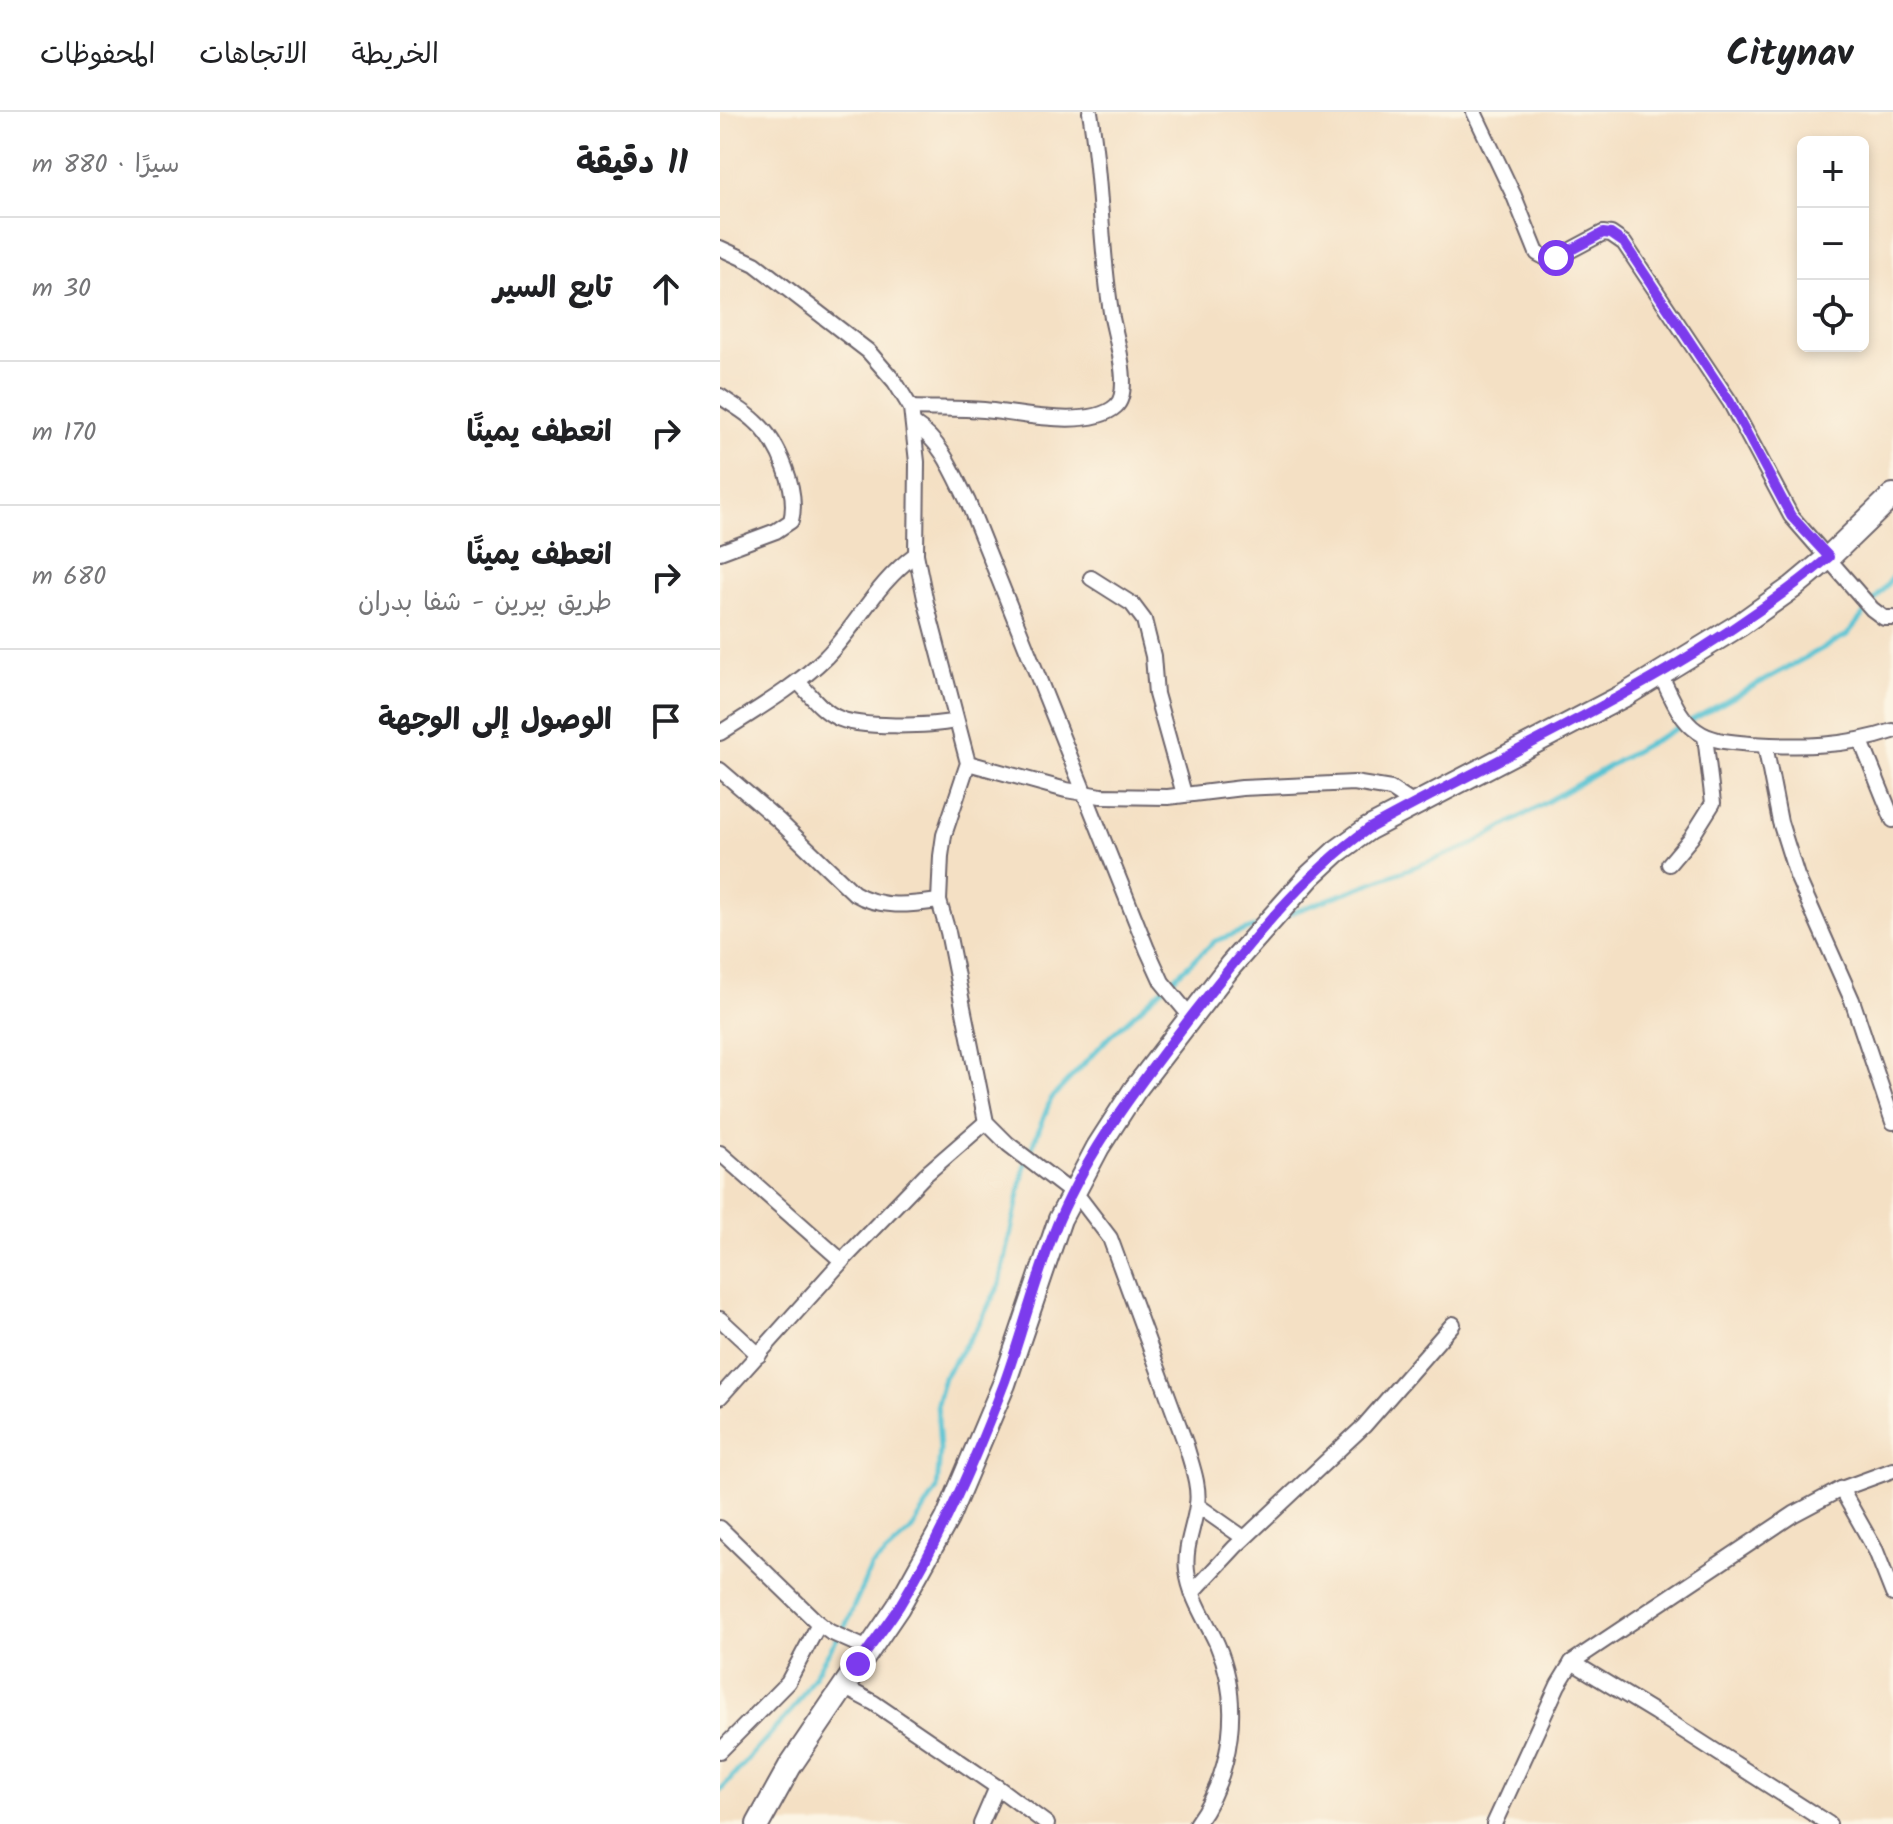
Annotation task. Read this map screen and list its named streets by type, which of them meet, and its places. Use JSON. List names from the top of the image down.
{
  "page": {
    "header": "Citynav",
    "nav": ["الخريطة", "الاتجاهات", "المحفوظات"],
    "heading": ["11 دقيقة", "سيرًا · 880 m"],
    "map_buttons": ["+", "−"],
    "list": [
      ["تابع السير", "30 m"],
      ["انعطف يمينًا", "170 m"],
      ["انعطف يمينًا", "طريق بيرين - شفا بدران", "680 m"],
      "الوصول إلى الوجهة"
    ]
  }
}
